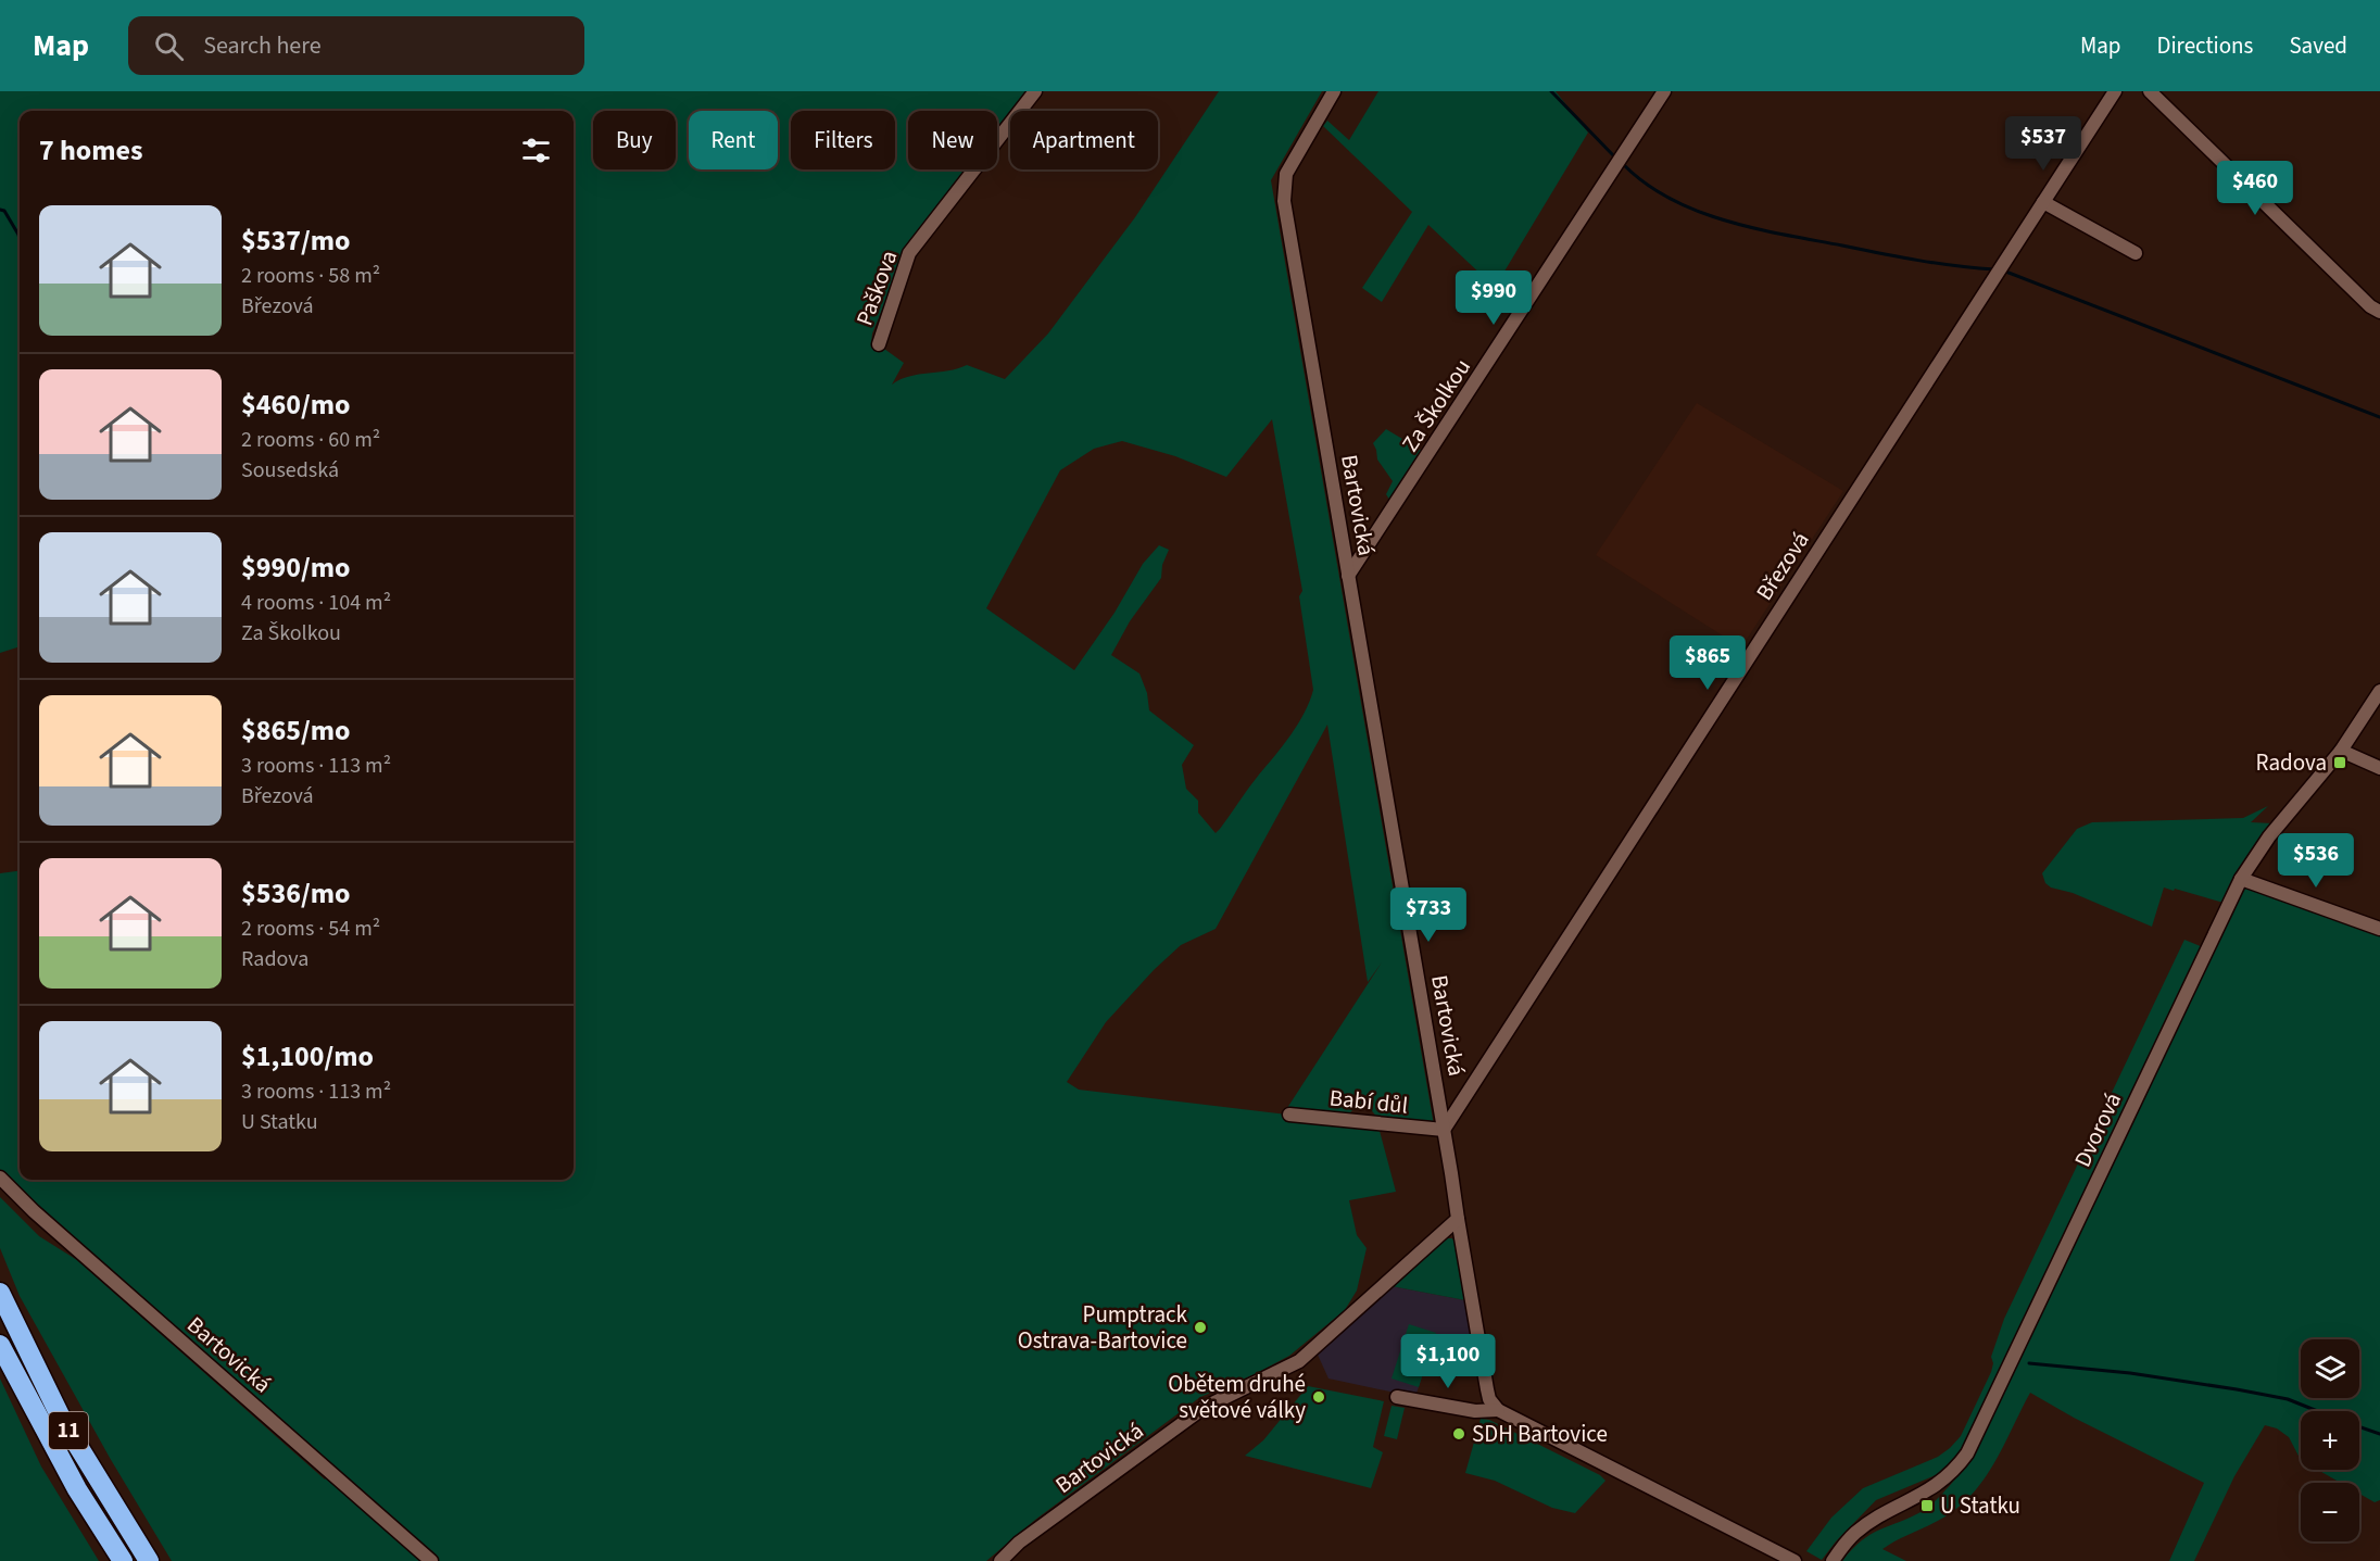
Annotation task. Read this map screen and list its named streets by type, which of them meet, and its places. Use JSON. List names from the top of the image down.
{
  "streets": {
    "highway": ["11"],
    "street": [
      "Paškova",
      "Za Školkou",
      "Bartovická",
      "Březová",
      "Babí důl",
      "Dvorová"
    ]
  },
  "crossings": [
    ["Za Školkou", "Bartovická"],
    ["Bartovická", "Březová"],
    ["Bartovická", "Babí důl"],
    ["Březová", "Babí důl"]
  ],
  "places": {
    "transit": ["Radova", "U Statku"],
    "other": ["Pumptrack Ostrava-Bartovice", "Obětem druhé světové války", "SDH Bartovice"]
  },
  "page": {
    "header": "Map",
    "search": "Search here",
    "nav": ["Map", "Directions", "Saved"],
    "chip": [
      "Buy",
      "Rent",
      "Filters",
      "New",
      "Apartment"
    ],
    "heading": "7 homes",
    "price": [
      "$537",
      "$460",
      "$990",
      "$865",
      "$536",
      "$733",
      "$1,100"
    ],
    "list": [
      {
        "name": "$537/mo",
        "note": "2 rooms · 58 m² · Březová"
      },
      {
        "name": "$460/mo",
        "note": "2 rooms · 60 m² · Sousedská"
      },
      {
        "name": "$990/mo",
        "note": "4 rooms · 104 m² · Za Školkou"
      },
      {
        "name": "$865/mo",
        "note": "3 rooms · 113 m² · Březová"
      },
      {
        "name": "$536/mo",
        "note": "2 rooms · 54 m² · Radova"
      },
      {
        "name": "$1,100/mo",
        "note": "3 rooms · 113 m² · U Statku"
      }
    ],
    "map_buttons": ["+", "−"]
  }
}
